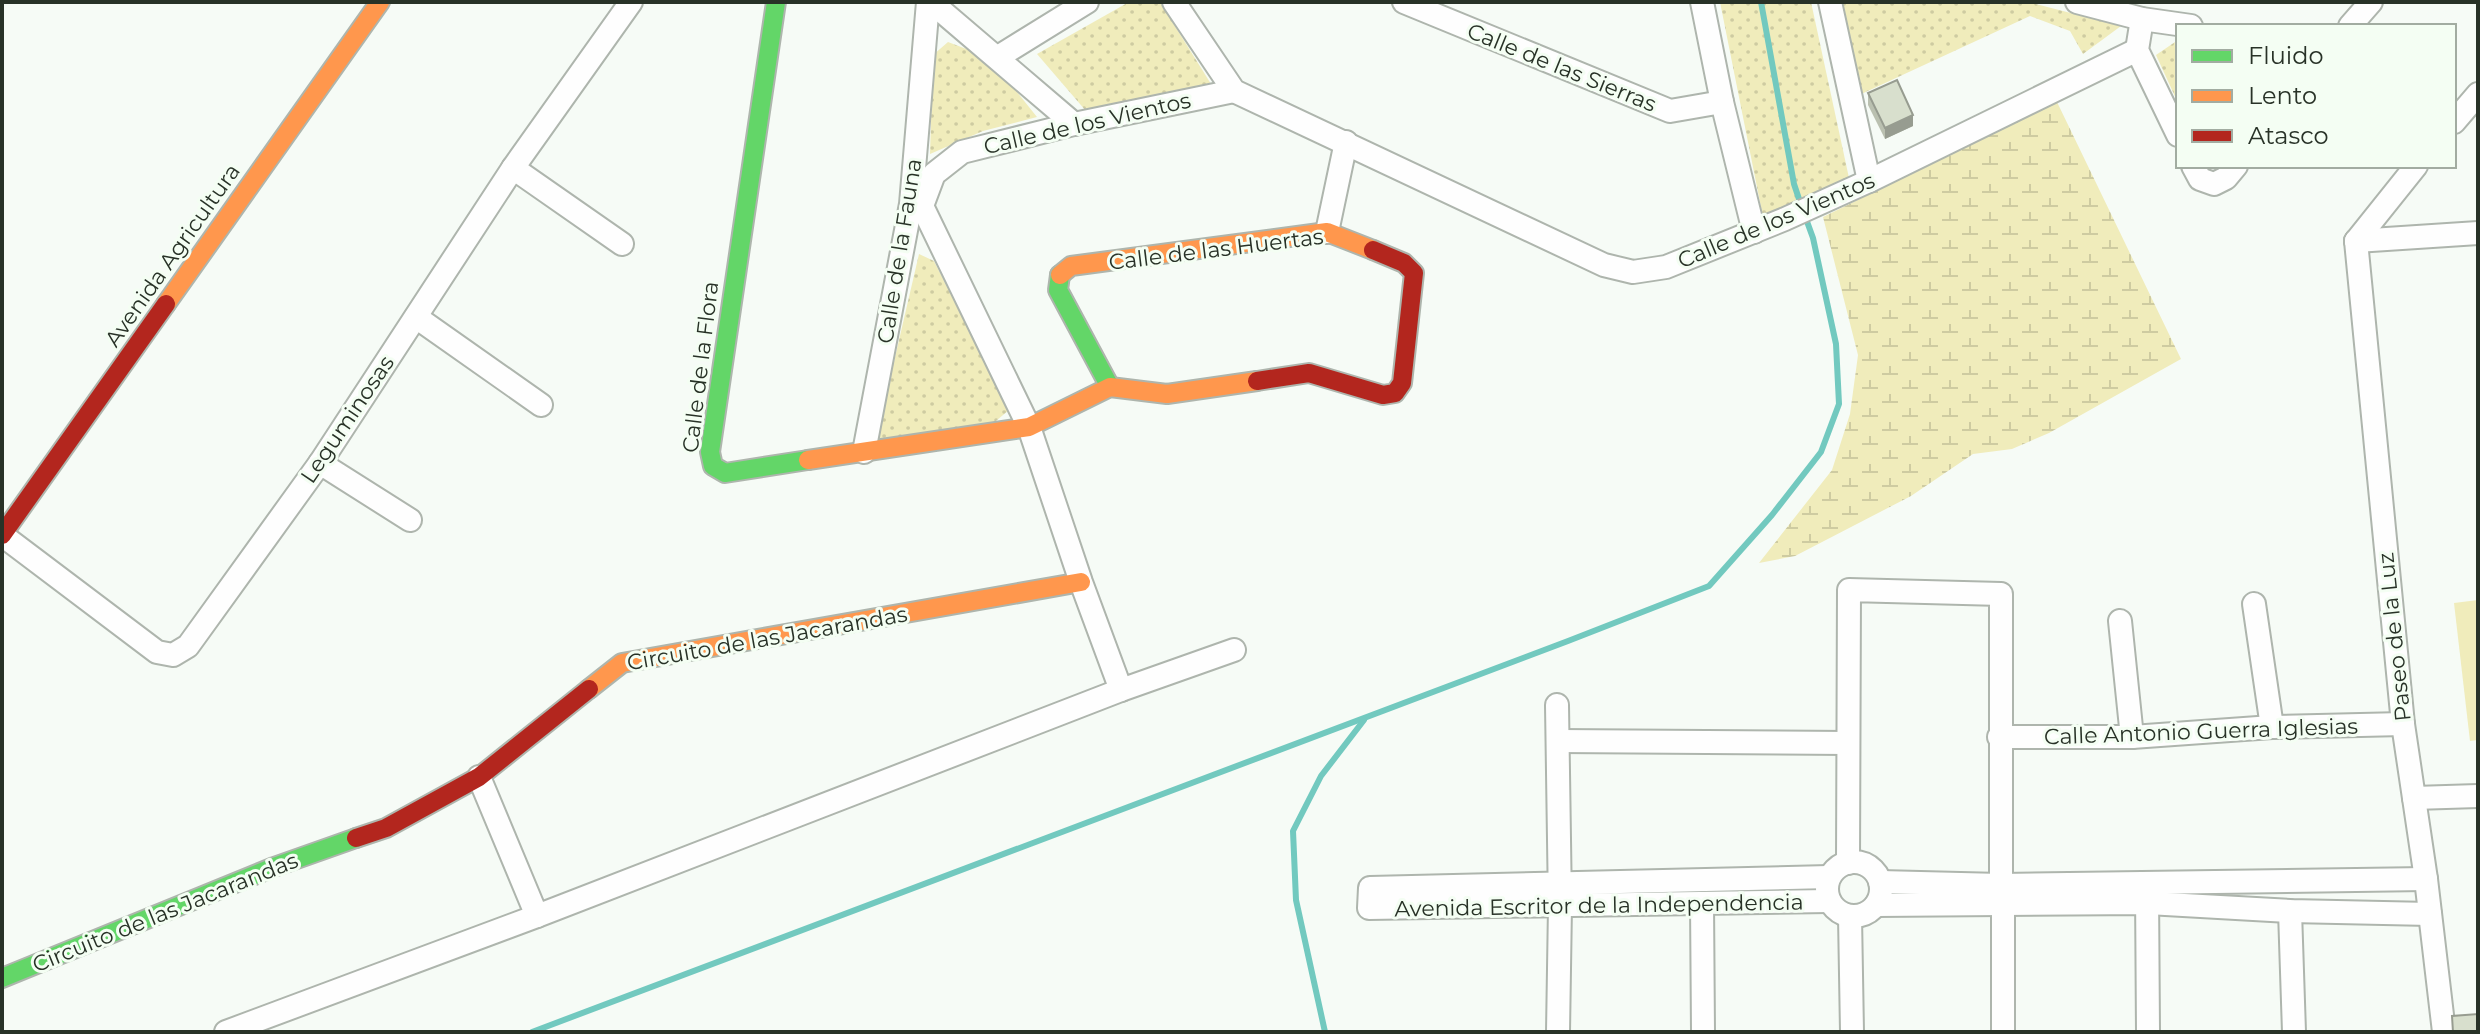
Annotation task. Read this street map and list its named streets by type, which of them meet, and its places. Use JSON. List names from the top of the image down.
{
  "streets": {
    "street": [
      "Calle de las Sierras",
      "Calle de los Vientos",
      "Calle de las Huertas",
      "Calle de la Fauna",
      "Avenida Agricultura",
      "Calle de la Flora",
      "Leguminosas",
      "Paseo de la Luz",
      "Circuito de las Jacarandas",
      "Calle Antonio Guerra Iglesias",
      "Avenida Escritor de la Independencia"
    ]
  },
  "crossings": [
    ["Calle de los Vientos", "Calle de la Fauna"],
    ["Calle de la Fauna", "Calle de la Flora"],
    ["Avenida Agricultura", "Leguminosas"],
    ["Paseo de la Luz", "Calle Antonio Guerra Iglesias"]
  ],
  "legend": ["Fluido", "Lento", "Atasco"]
}
